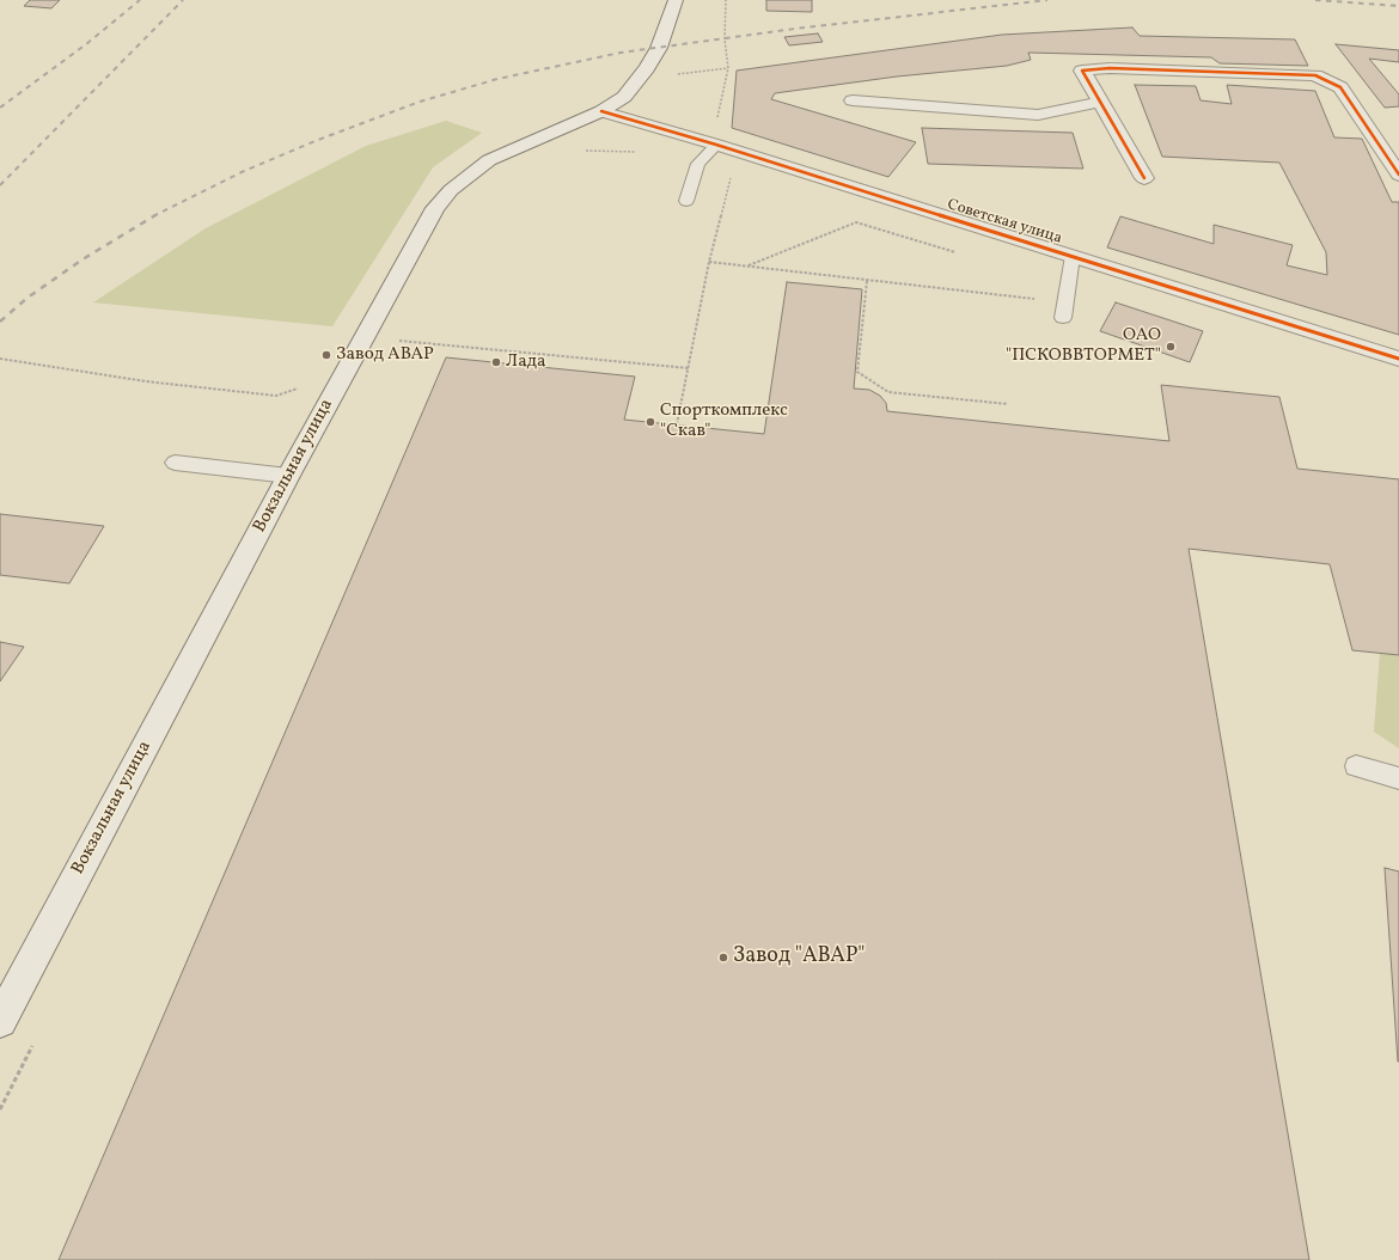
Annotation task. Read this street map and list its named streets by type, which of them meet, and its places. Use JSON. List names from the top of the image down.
{
  "streets": {
    "street": ["Советская улица", "Вокзальная улица"]
  },
  "crossings": [
    ["Советская улица", "Вокзальная улица"]
  ],
  "places": [
    "ОАО \"ПСКОВВТОРМЕТ\"",
    "Завод АВАР",
    "Лада",
    "Спорткомплекс \"Скав\"",
    "Завод \"АВАР\""
  ]
}
